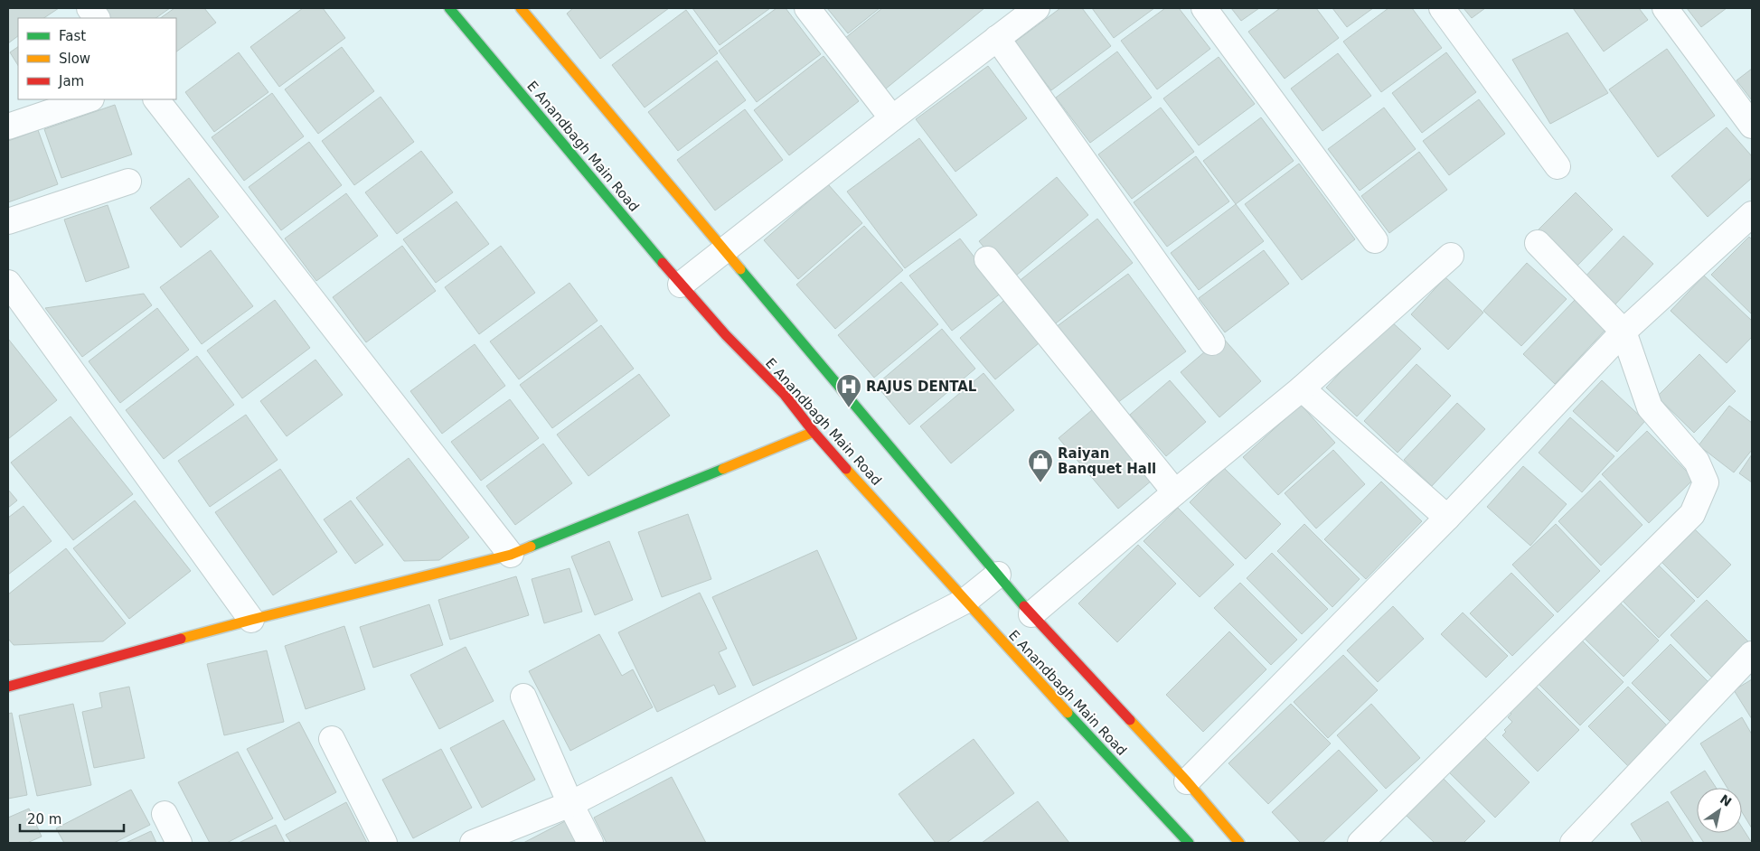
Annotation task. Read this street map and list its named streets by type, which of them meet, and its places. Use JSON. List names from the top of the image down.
{
  "streets": {
    "street": ["E Anandbagh Main Road"]
  },
  "places": {
    "hospital": ["RAJUS DENTAL"],
    "shop": ["Raiyan Banquet Hall"]
  },
  "legend": ["Fast", "Slow", "Jam"],
  "scale_bar": "20 m",
  "north": "top right"
}
